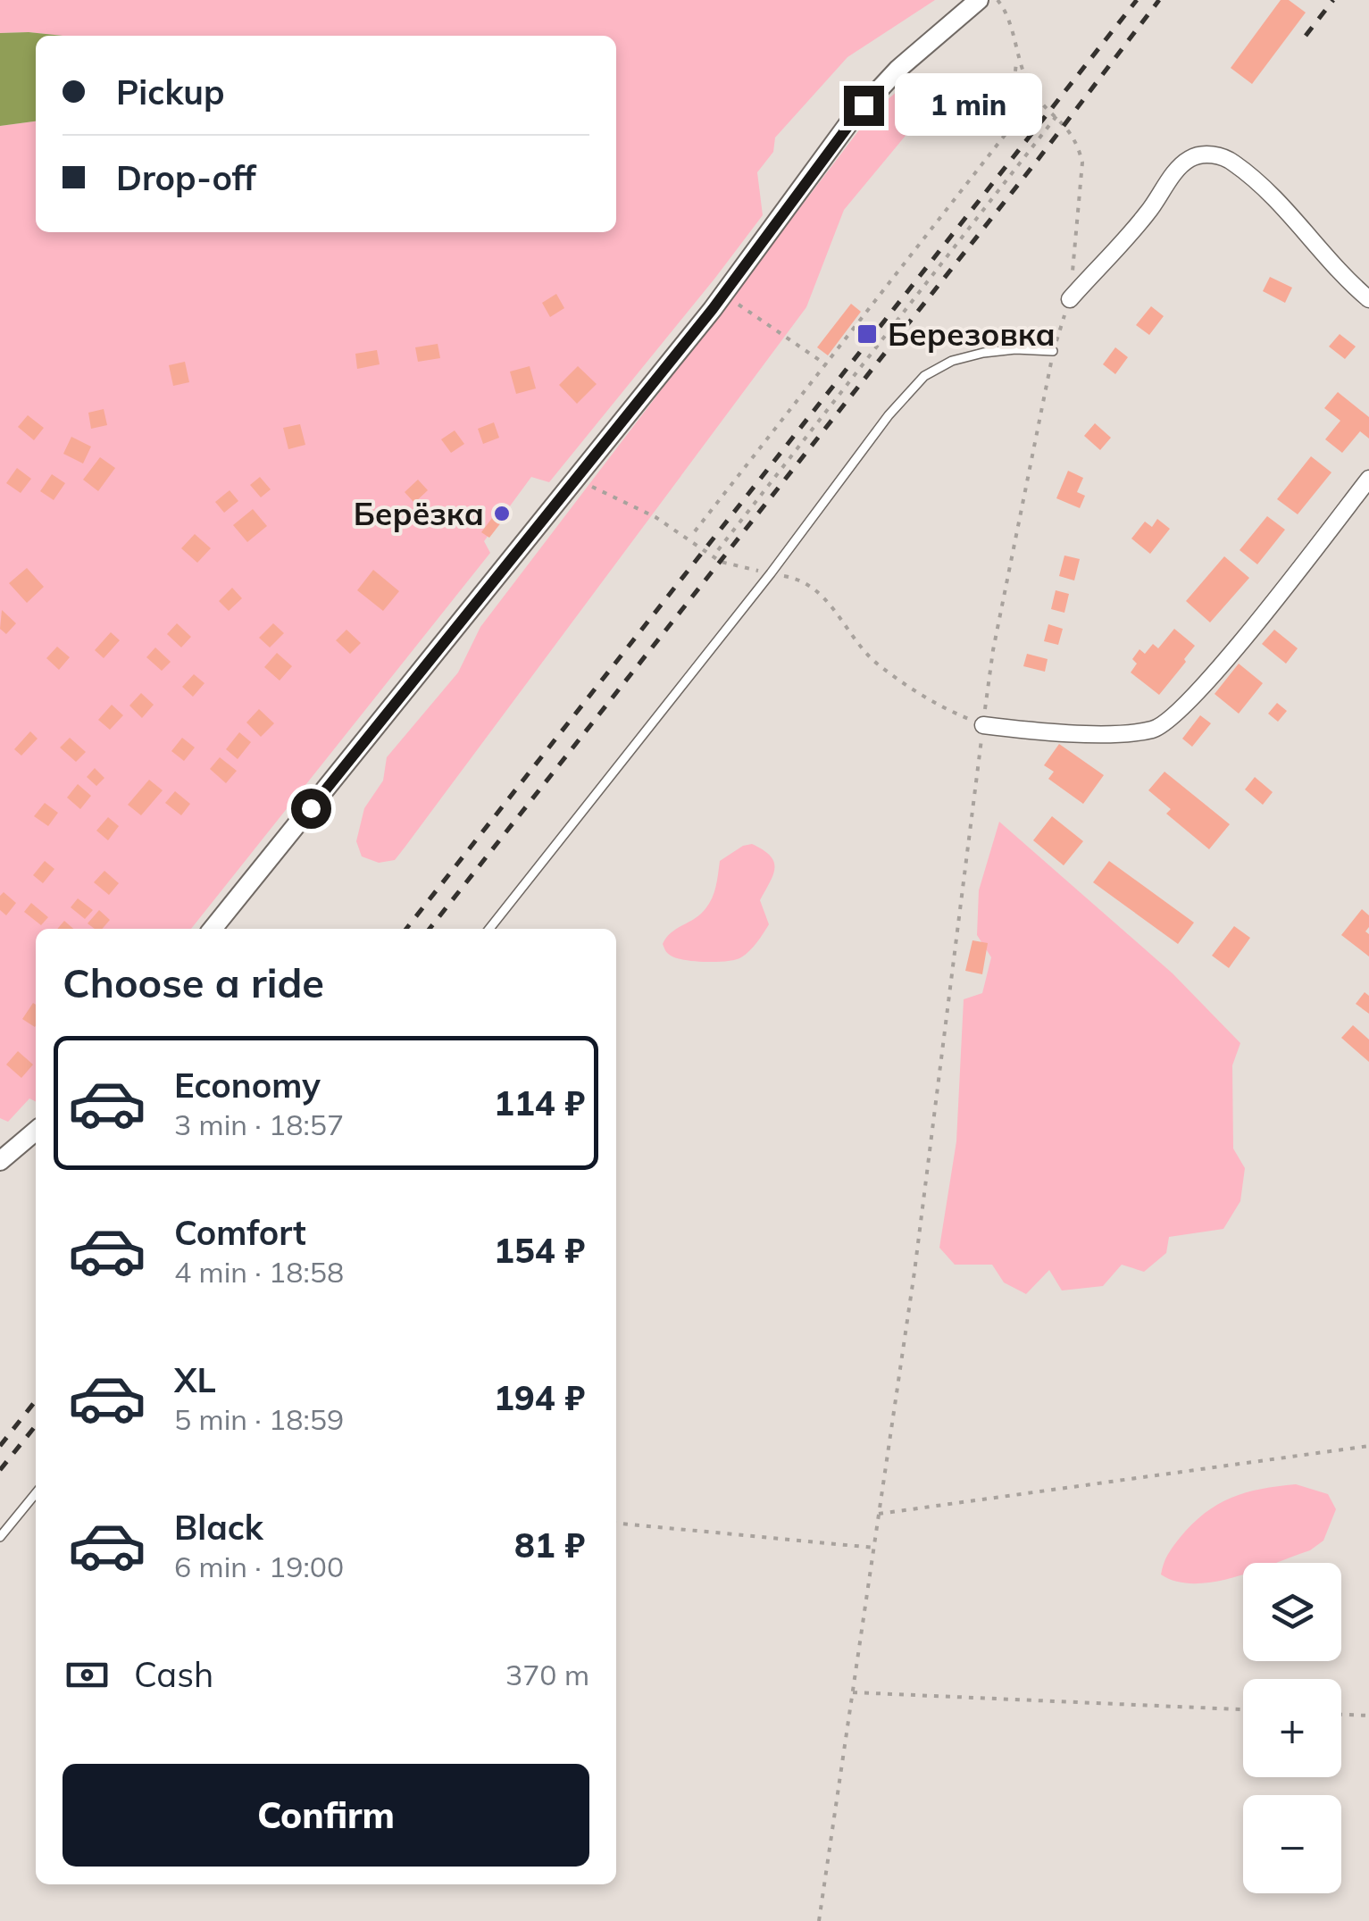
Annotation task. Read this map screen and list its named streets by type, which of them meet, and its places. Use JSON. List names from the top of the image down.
{
  "places": {
    "transit": ["Березовка"],
    "other": ["Берёзка"]
  },
  "page": {
    "banner": ["Pickup", "Drop-off"],
    "bubble": "1 min",
    "heading": "Choose a ride",
    "list": [
      {
        "name": "Economy",
        "note": "3 min · 18:57",
        "value": "114 ₽"
      },
      {
        "name": "Comfort",
        "note": "4 min · 18:58",
        "value": "154 ₽"
      },
      {
        "name": "XL",
        "note": "5 min · 18:59",
        "value": "194 ₽"
      },
      {
        "name": "Black",
        "note": "6 min · 19:00",
        "value": "81 ₽"
      }
    ],
    "map_buttons": ["+", "−"],
    "pay": ["Cash", "370 m"],
    "buttons": "Confirm"
  }
}
